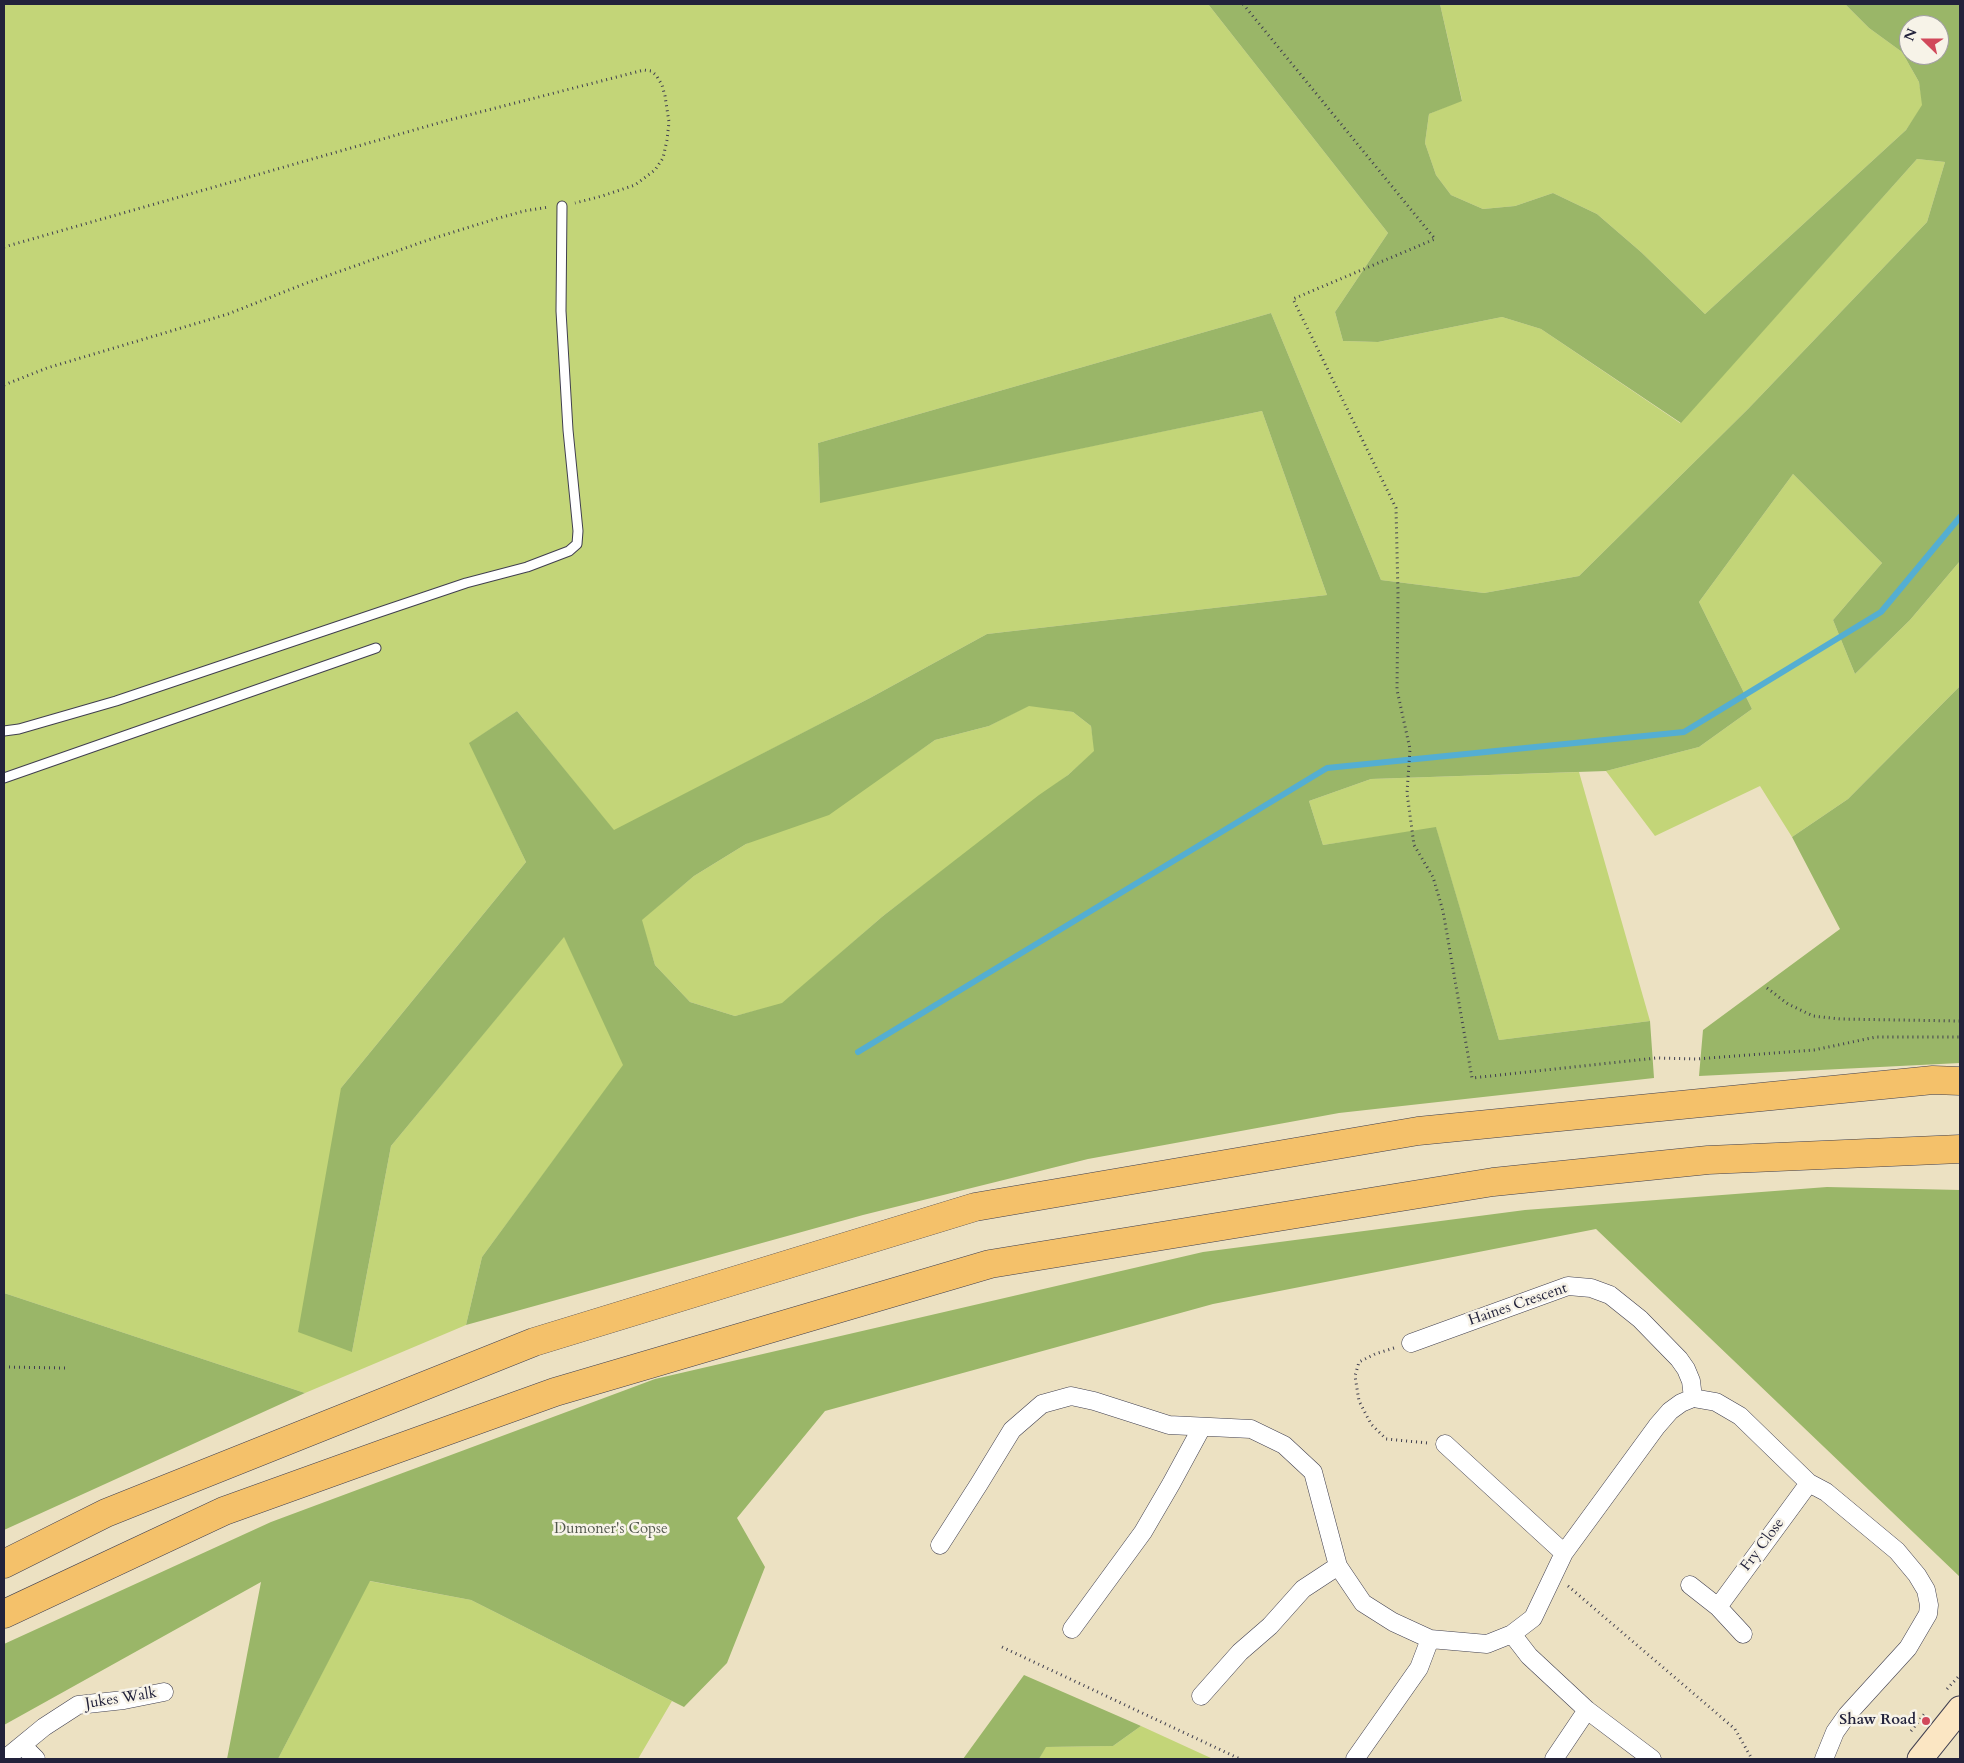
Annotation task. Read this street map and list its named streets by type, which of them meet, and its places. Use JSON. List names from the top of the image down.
{
  "streets": {
    "street": ["Haines Crescent", "Fry Close", "Jukes Walk"]
  },
  "parks": ["Dumoner's Copse"],
  "places": ["Shaw Road"],
  "north": "left"
}
